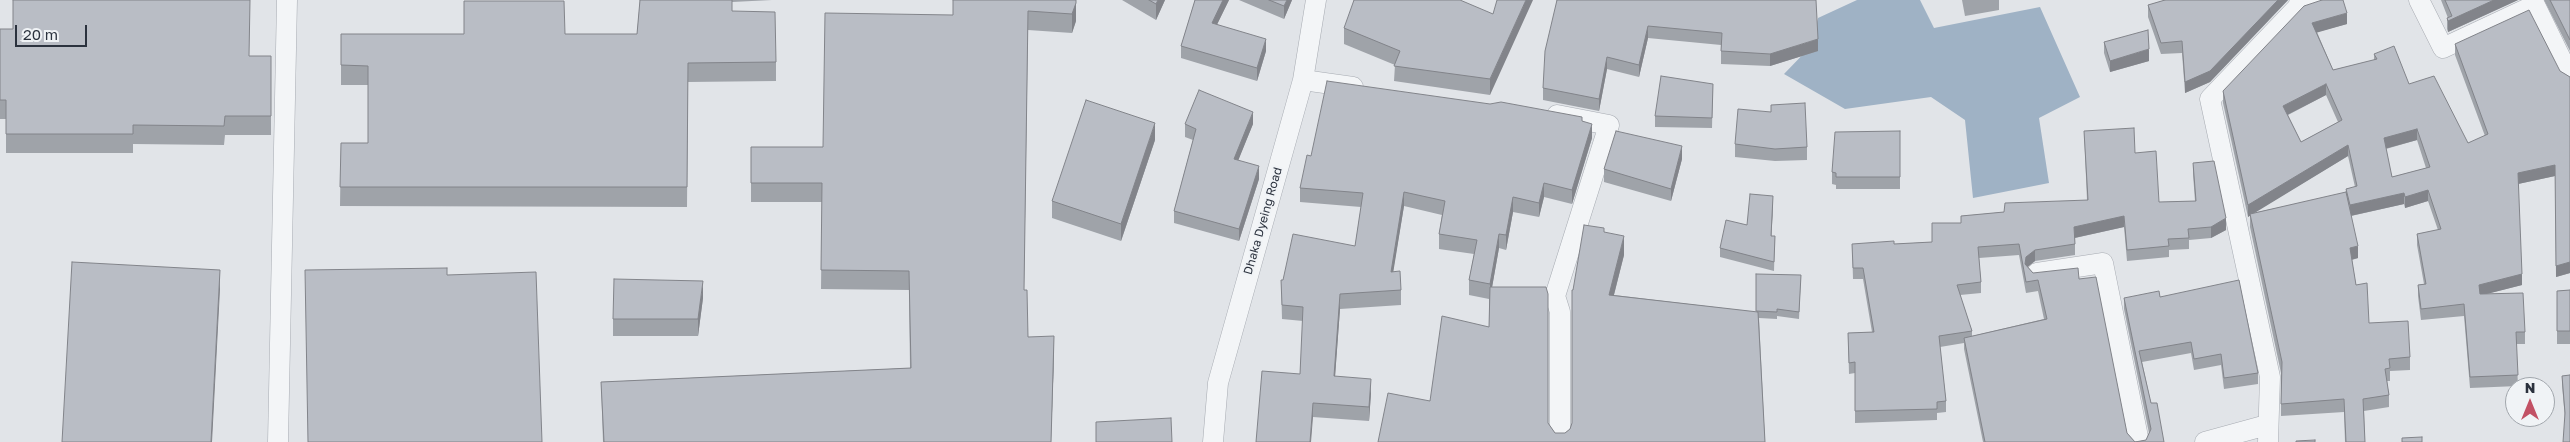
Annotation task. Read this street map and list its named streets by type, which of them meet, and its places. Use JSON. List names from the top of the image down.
{
  "streets": {
    "street": ["Dhaka Dyeing Road"]
  },
  "scale_bar": "20 m",
  "north": "top"
}
